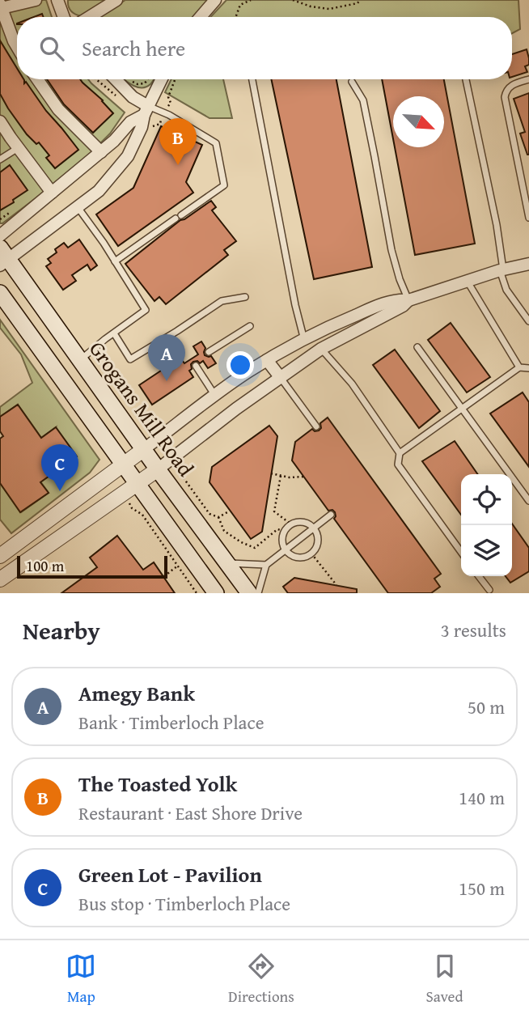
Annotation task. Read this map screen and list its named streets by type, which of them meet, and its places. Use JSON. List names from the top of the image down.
{
  "streets": {
    "main road": ["Grogans Mill Road"]
  },
  "scale_bar": "100 m",
  "north": "bottom right",
  "page": {
    "search": "Search here",
    "pins": ["B", "A", "C"],
    "scale": "100 m",
    "heading": ["Nearby", "3 results"],
    "list": [
      {
        "mark": "A",
        "name": "Amegy Bank",
        "note": "Bank · Timberloch Place",
        "value": "50 m"
      },
      {
        "mark": "B",
        "name": "The Toasted Yolk",
        "note": "Restaurant · East Shore Drive",
        "value": "140 m"
      },
      {
        "mark": "C",
        "name": "Green Lot - Pavilion",
        "note": "Bus stop · Timberloch Place",
        "value": "150 m"
      }
    ],
    "nav": ["Map", "Directions", "Saved"]
  }
}
